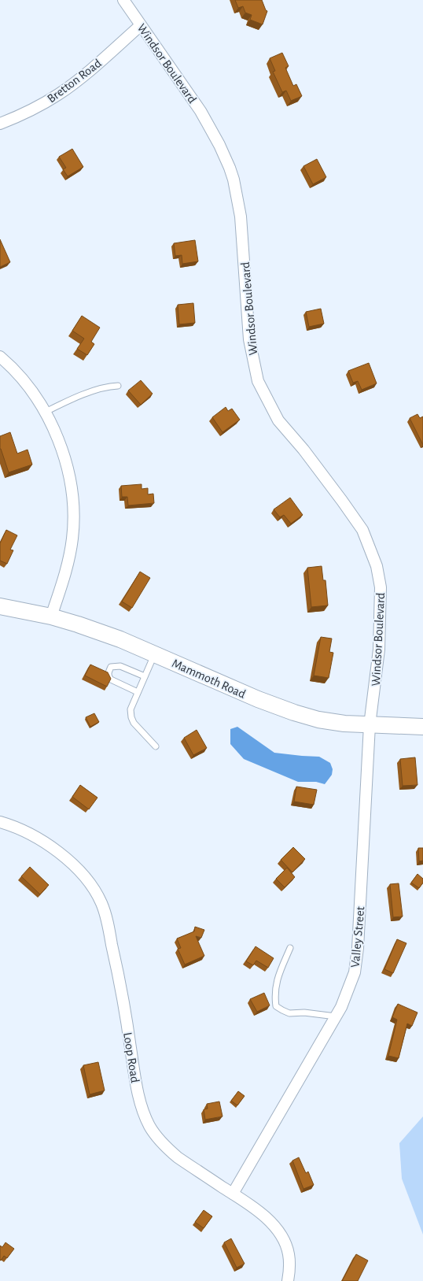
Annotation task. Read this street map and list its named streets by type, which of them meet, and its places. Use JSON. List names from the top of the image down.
{
  "streets": {
    "main road": ["Mammoth Road"],
    "street": [
      "Windsor Boulevard",
      "Bretton Road",
      "Valley Street",
      "Loop Road"
    ]
  },
  "crossings": [
    ["Windsor Boulevard", "Bretton Road"],
    ["Windsor Boulevard", "Mammoth Road"],
    ["Windsor Boulevard", "Valley Street"],
    ["Mammoth Road", "Valley Street"],
    ["Valley Street", "Loop Road"]
  ]
}
